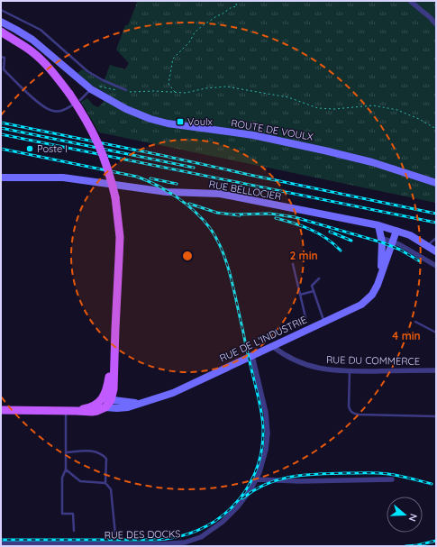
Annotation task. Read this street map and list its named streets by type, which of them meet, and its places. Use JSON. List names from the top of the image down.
{
  "streets": {
    "main road": ["ROUTE DE VOULX", "RUE BELLOCIER", "RUE DE L'INDUSTRIE"],
    "street": ["RUE DU COMMERCE", "RUE DES DOCKS"]
  },
  "crossings": [
    ["RUE BELLOCIER", "RUE DE L'INDUSTRIE"],
    ["RUE DE L'INDUSTRIE", "RUE DU COMMERCE"],
    ["RUE DE L'INDUSTRIE", "RUE DES DOCKS"]
  ],
  "places": {
    "transit": ["Voulx"],
    "other": ["Poste I"]
  },
  "north": "right",
  "rings": ["2 min", "4 min"]
}
